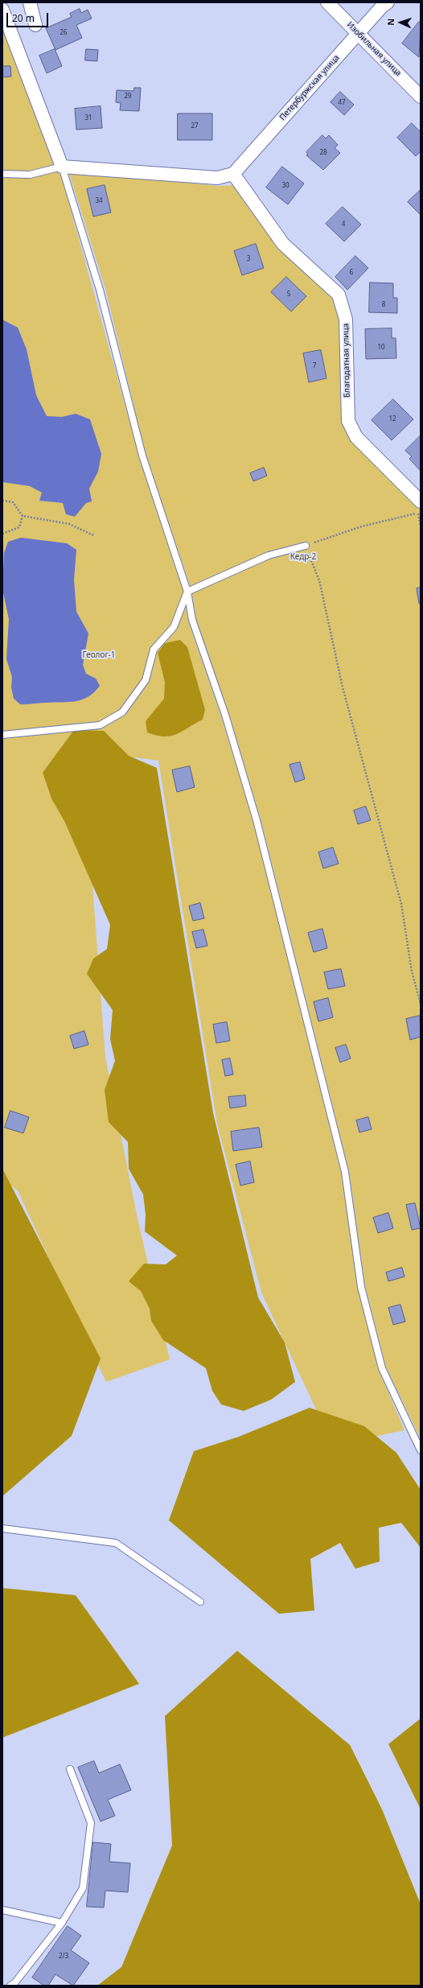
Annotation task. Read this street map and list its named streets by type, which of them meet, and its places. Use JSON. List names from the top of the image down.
{
  "streets": {
    "street": ["Изобильная улица", "Петербуржская улица", "Благодатная улица"]
  },
  "crossings": [
    ["Изобильная улица", "Петербуржская улица"],
    ["Петербуржская улица", "Благодатная улица"]
  ],
  "parks": ["Кедр-2", "Геолог-1"],
  "house_numbers": [
    "26",
    "29",
    "47",
    "31",
    "27",
    "28",
    "30",
    "34",
    "4",
    "3",
    "6",
    "5",
    "8",
    "10",
    "7",
    "12",
    "2/3"
  ],
  "scale_bar": "20 m",
  "north": "left"
}
